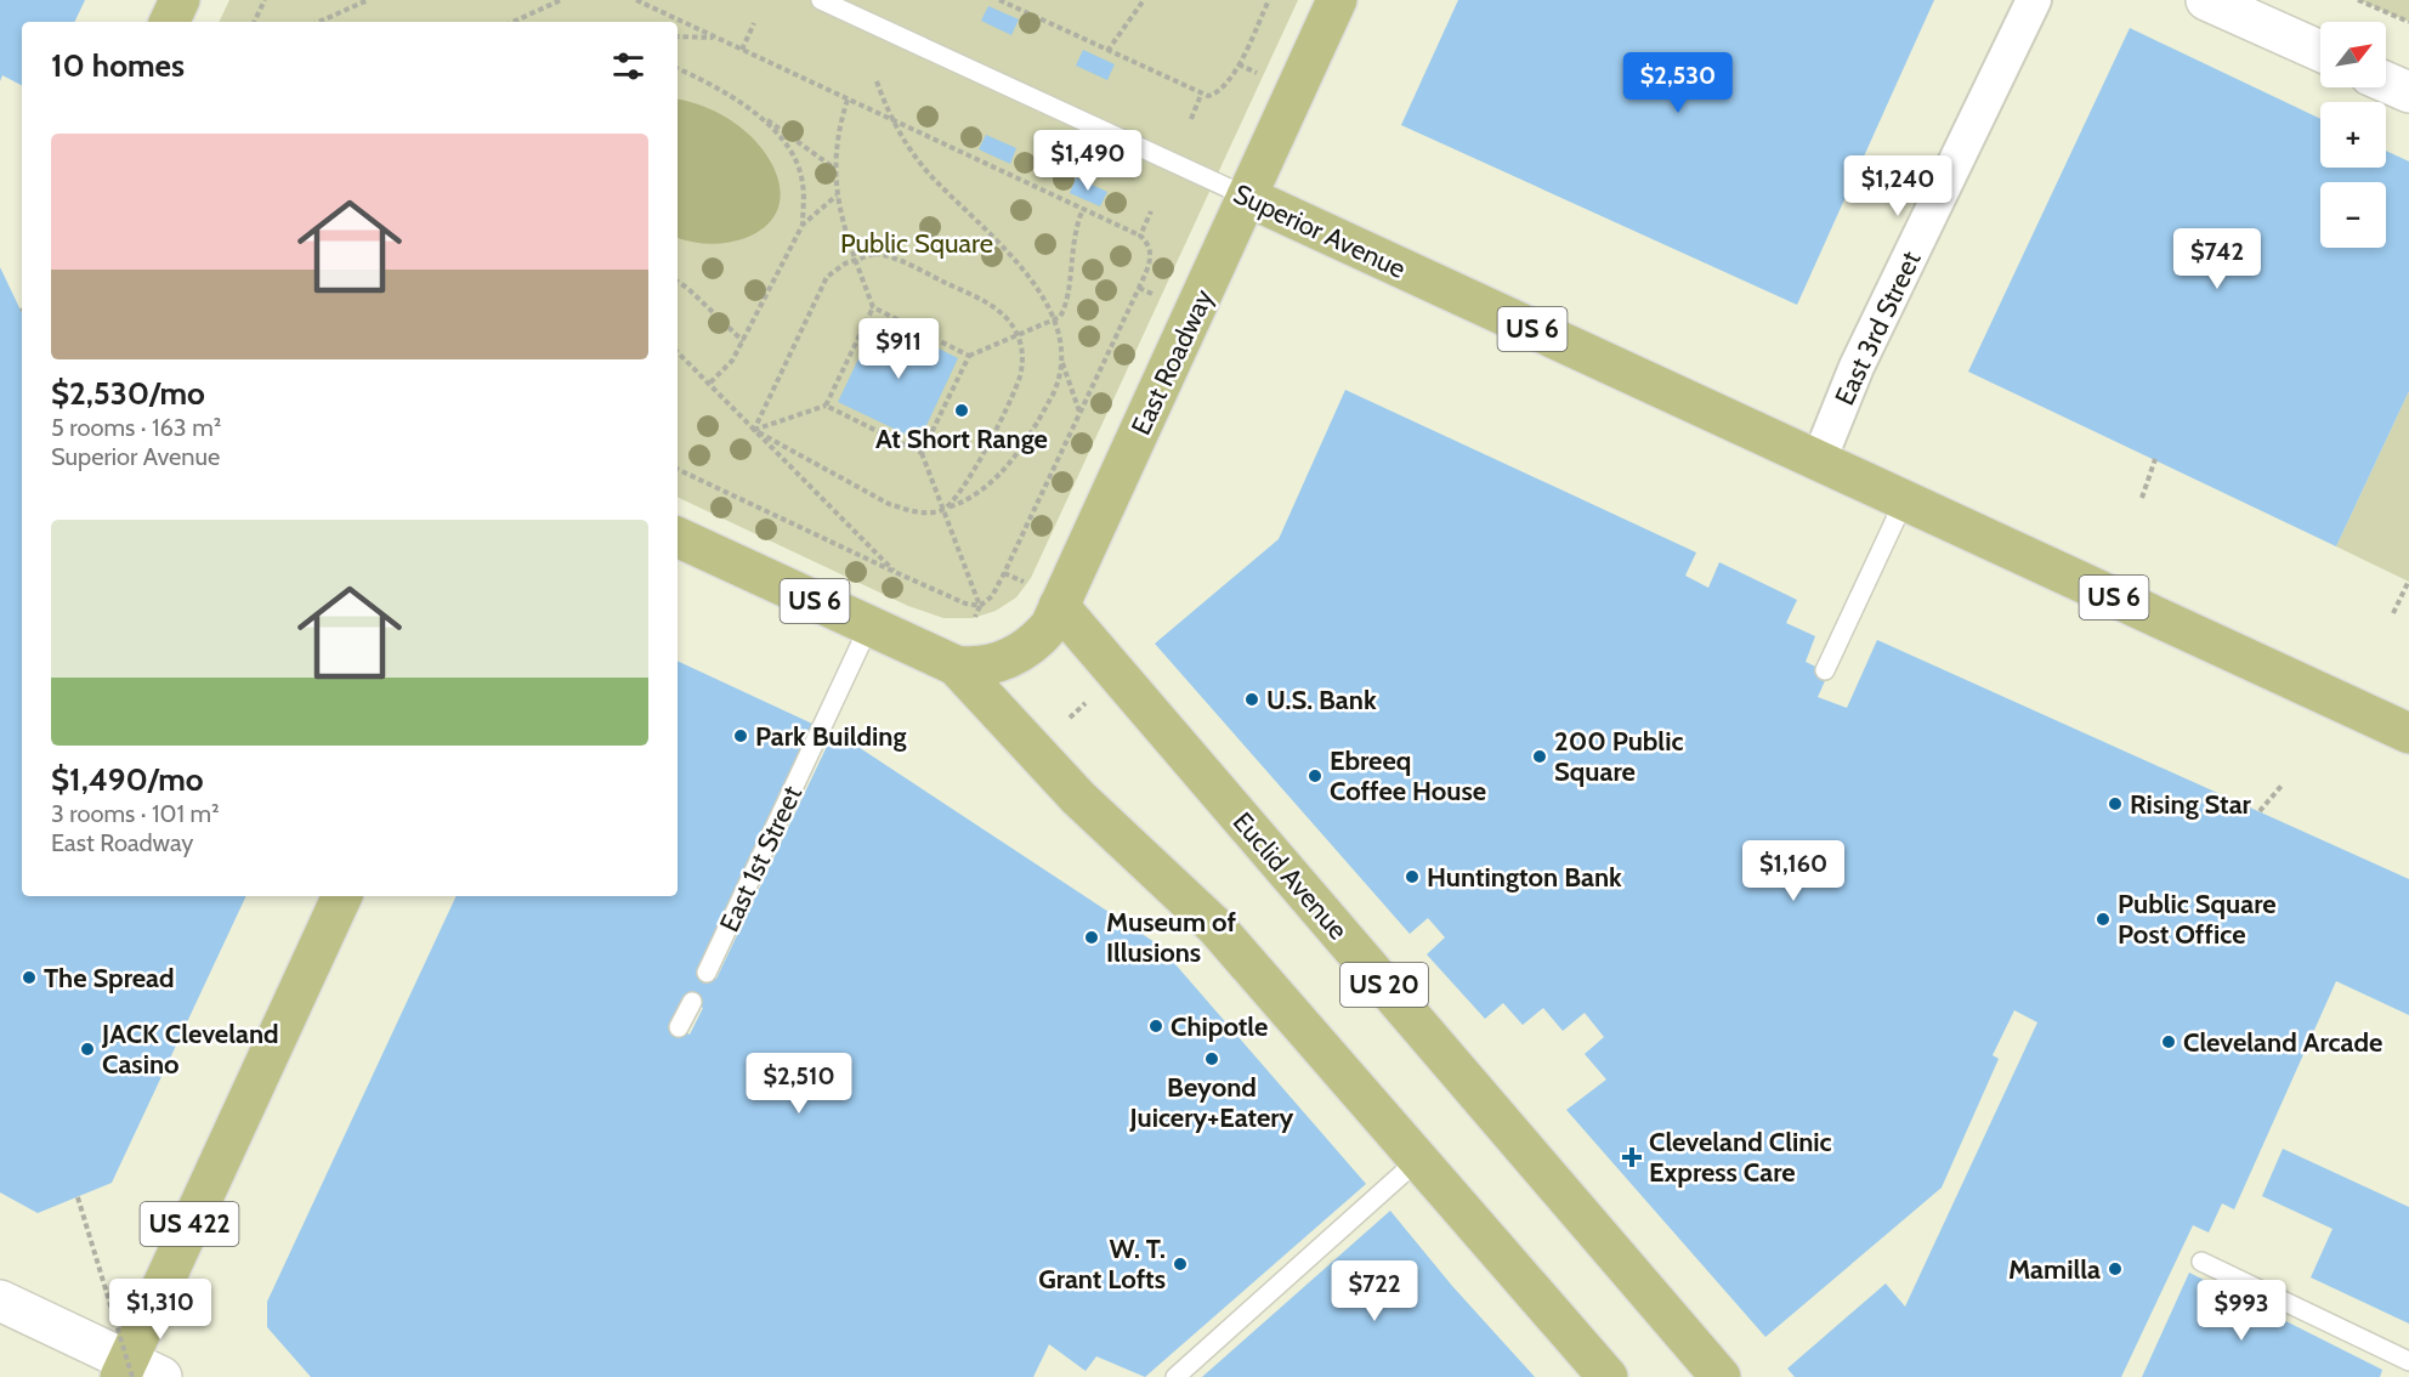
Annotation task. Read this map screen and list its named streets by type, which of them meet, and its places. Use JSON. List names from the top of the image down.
{
  "streets": {
    "main road": [
      "Superior Avenue",
      "US 6",
      "East Roadway",
      "Euclid Avenue",
      "US 20",
      "US 422"
    ],
    "street": ["East 3rd Street"],
    "lane": ["East 1st Street"]
  },
  "crossings": [
    ["Superior Avenue", "East 3rd Street"],
    ["Superior Avenue", "US 6"],
    ["Superior Avenue", "East Roadway"],
    ["East 3rd Street", "US 6"],
    ["US 6", "East Roadway"],
    ["US 6", "East 1st Street"],
    ["East Roadway", "Euclid Avenue"]
  ],
  "parks": ["Public Square"],
  "places": {
    "other": [
      "At Short Range",
      "U.S. Bank",
      "Park Building",
      "200 Public Square",
      "Ebreeq Coffee House",
      "Rising Star",
      "Huntington Bank",
      "Public Square Post Office",
      "Museum of Illusions",
      "The Spread",
      "Chipotle",
      "Cleveland Arcade",
      "JACK Cleveland Casino",
      "Beyond Juicery+Eatery",
      "W. T. Grant Lofts",
      "Mamilla"
    ],
    "health": ["Cleveland Clinic Express Care"]
  },
  "north": "top right",
  "page": {
    "map_buttons": ["+", "−"],
    "heading": "10 homes",
    "price": [
      "$2,530",
      "$1,490",
      "$1,240",
      "$742",
      "$911",
      "$1,160",
      "$2,510",
      "$722",
      "$1,310",
      "$993"
    ],
    "list": [
      {
        "name": "$2,530/mo",
        "note": "5 rooms · 163 m² · Superior Avenue"
      },
      {
        "name": "$1,490/mo",
        "note": "3 rooms · 101 m² · East Roadway"
      }
    ]
  }
}
